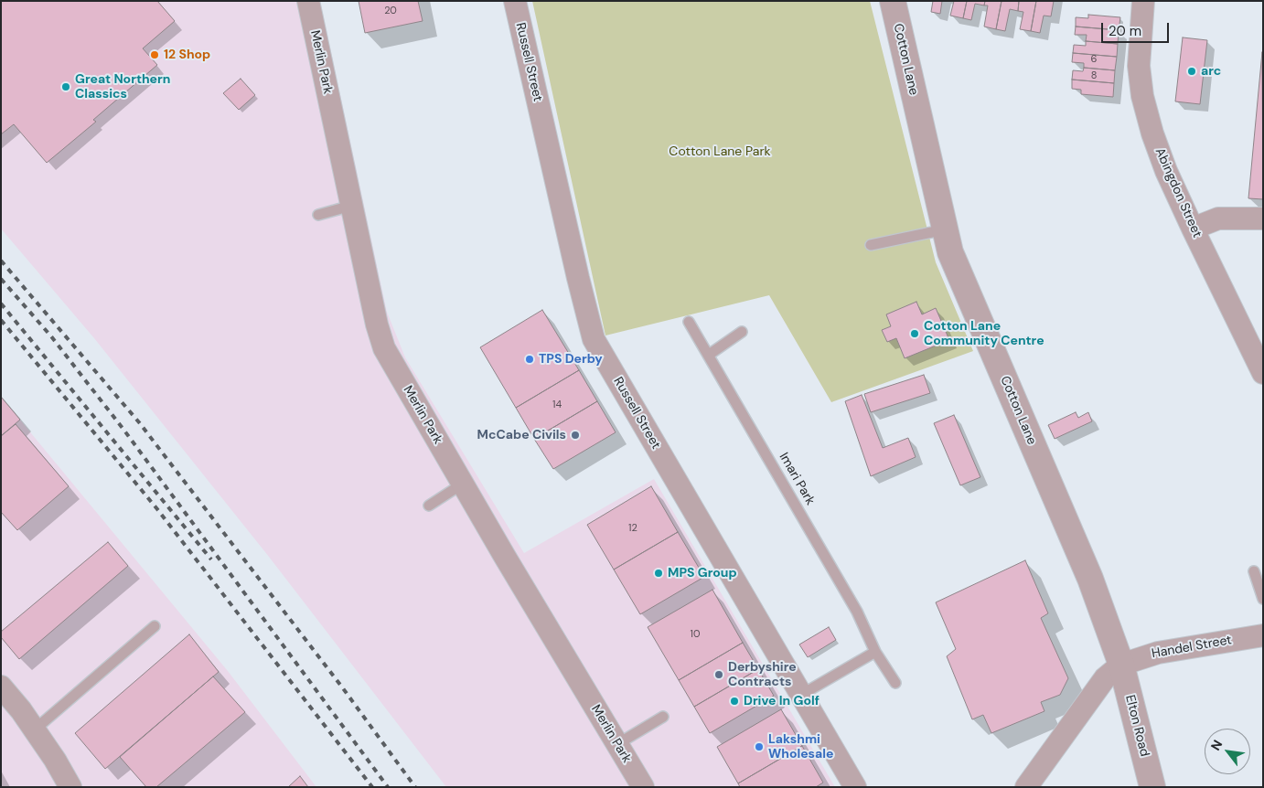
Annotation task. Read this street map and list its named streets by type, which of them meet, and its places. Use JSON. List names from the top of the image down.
{
  "streets": {
    "street": [
      "Cotton Lane",
      "Merlin Park",
      "Russell Street",
      "Abingdon Street",
      "Handel Street",
      "Elton Road"
    ],
    "lane": ["Imari Park"]
  },
  "crossings": [
    ["Cotton Lane", "Handel Street"],
    ["Cotton Lane", "Elton Road"],
    ["Handel Street", "Elton Road"]
  ],
  "parks": ["Cotton Lane Park"],
  "places": [
    "12 Shop",
    "arc",
    "Great Northern Classics",
    "Cotton Lane Community Centre",
    "TPS Derby",
    "McCabe Civils",
    "MPS Group",
    "Derbyshire Contracts",
    "Drive In Golf",
    "Lakshmi Wholesale"
  ],
  "house_numbers": [
    "20",
    "6",
    "8",
    "14",
    "12",
    "10"
  ],
  "scale_bar": "20 m",
  "north": "top left"
}
